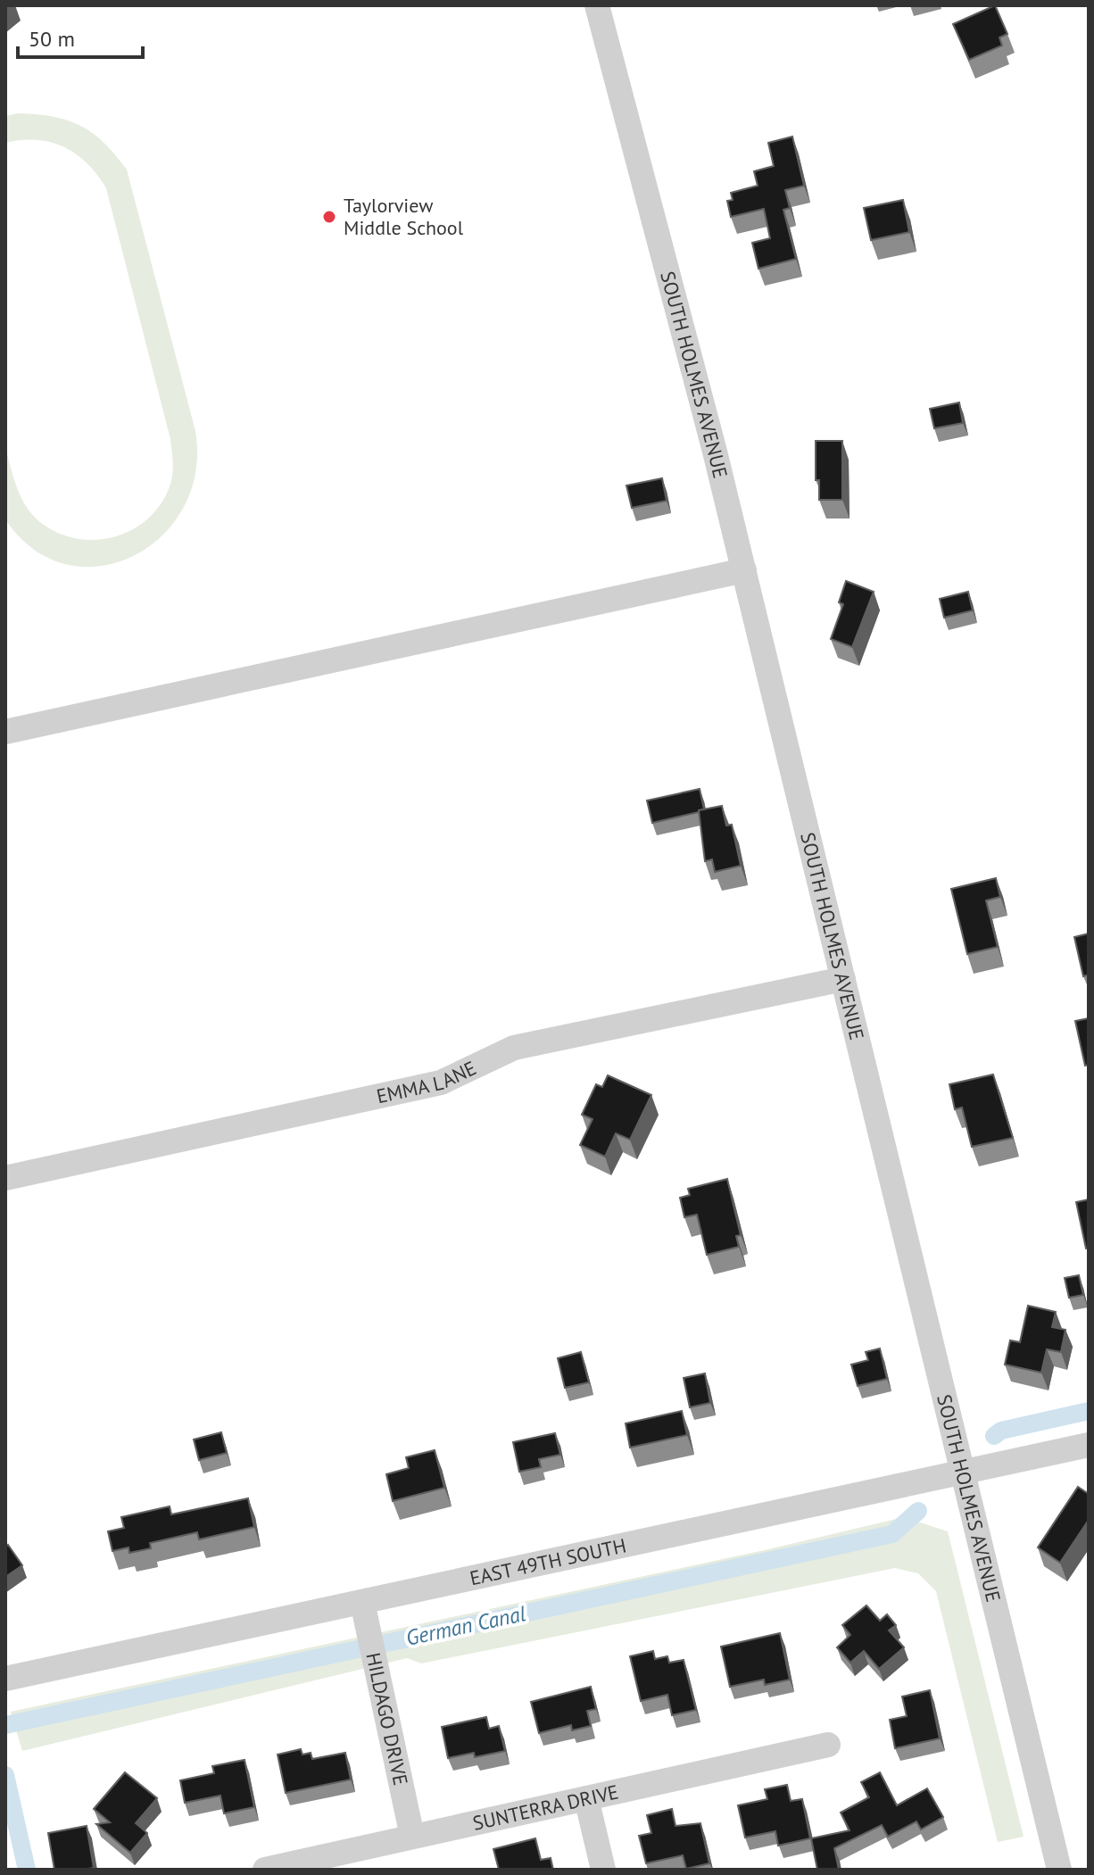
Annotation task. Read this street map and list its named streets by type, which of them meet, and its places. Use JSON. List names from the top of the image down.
{
  "streets": {
    "street": [
      "SOUTH HOLMES AVENUE",
      "EMMA LANE",
      "EAST 49TH SOUTH",
      "HILDAGO DRIVE",
      "SUNTERRA DRIVE"
    ]
  },
  "crossings": [
    ["SOUTH HOLMES AVENUE", "EMMA LANE"],
    ["SOUTH HOLMES AVENUE", "EAST 49TH SOUTH"],
    ["EAST 49TH SOUTH", "HILDAGO DRIVE"],
    ["HILDAGO DRIVE", "SUNTERRA DRIVE"]
  ],
  "water": ["German Canal"],
  "places": ["Taylorview Middle School"],
  "scale_bar": "50 m"
}
